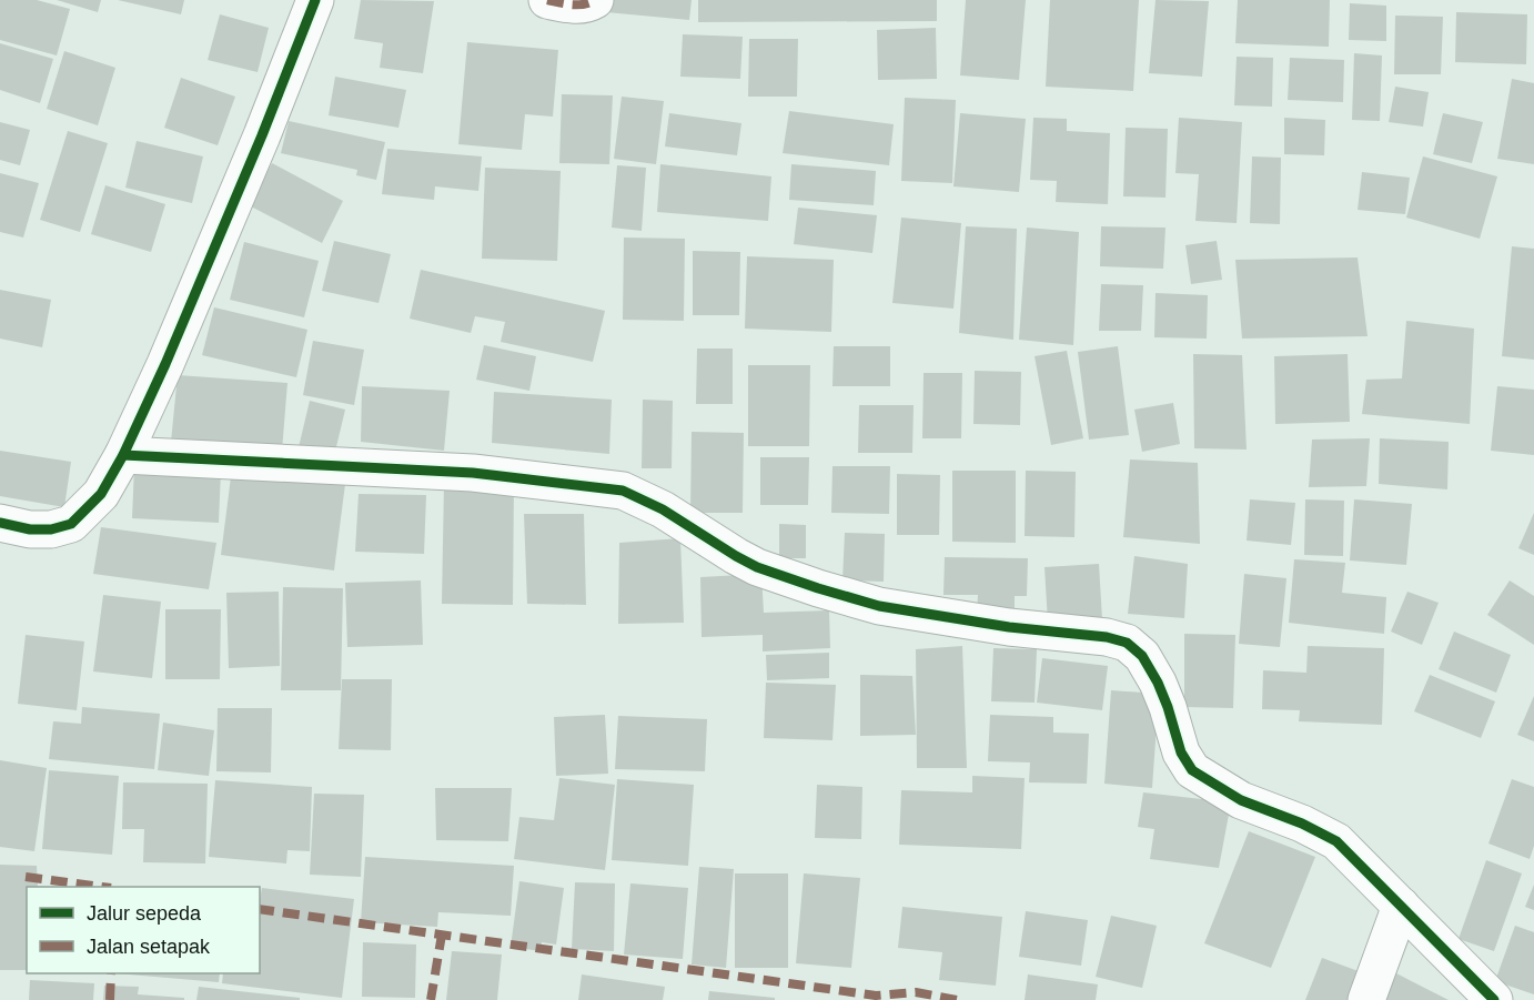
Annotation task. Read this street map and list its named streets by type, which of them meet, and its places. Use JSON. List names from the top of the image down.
{
  "legend": ["Jalur sepeda", "Jalan setapak"]
}
